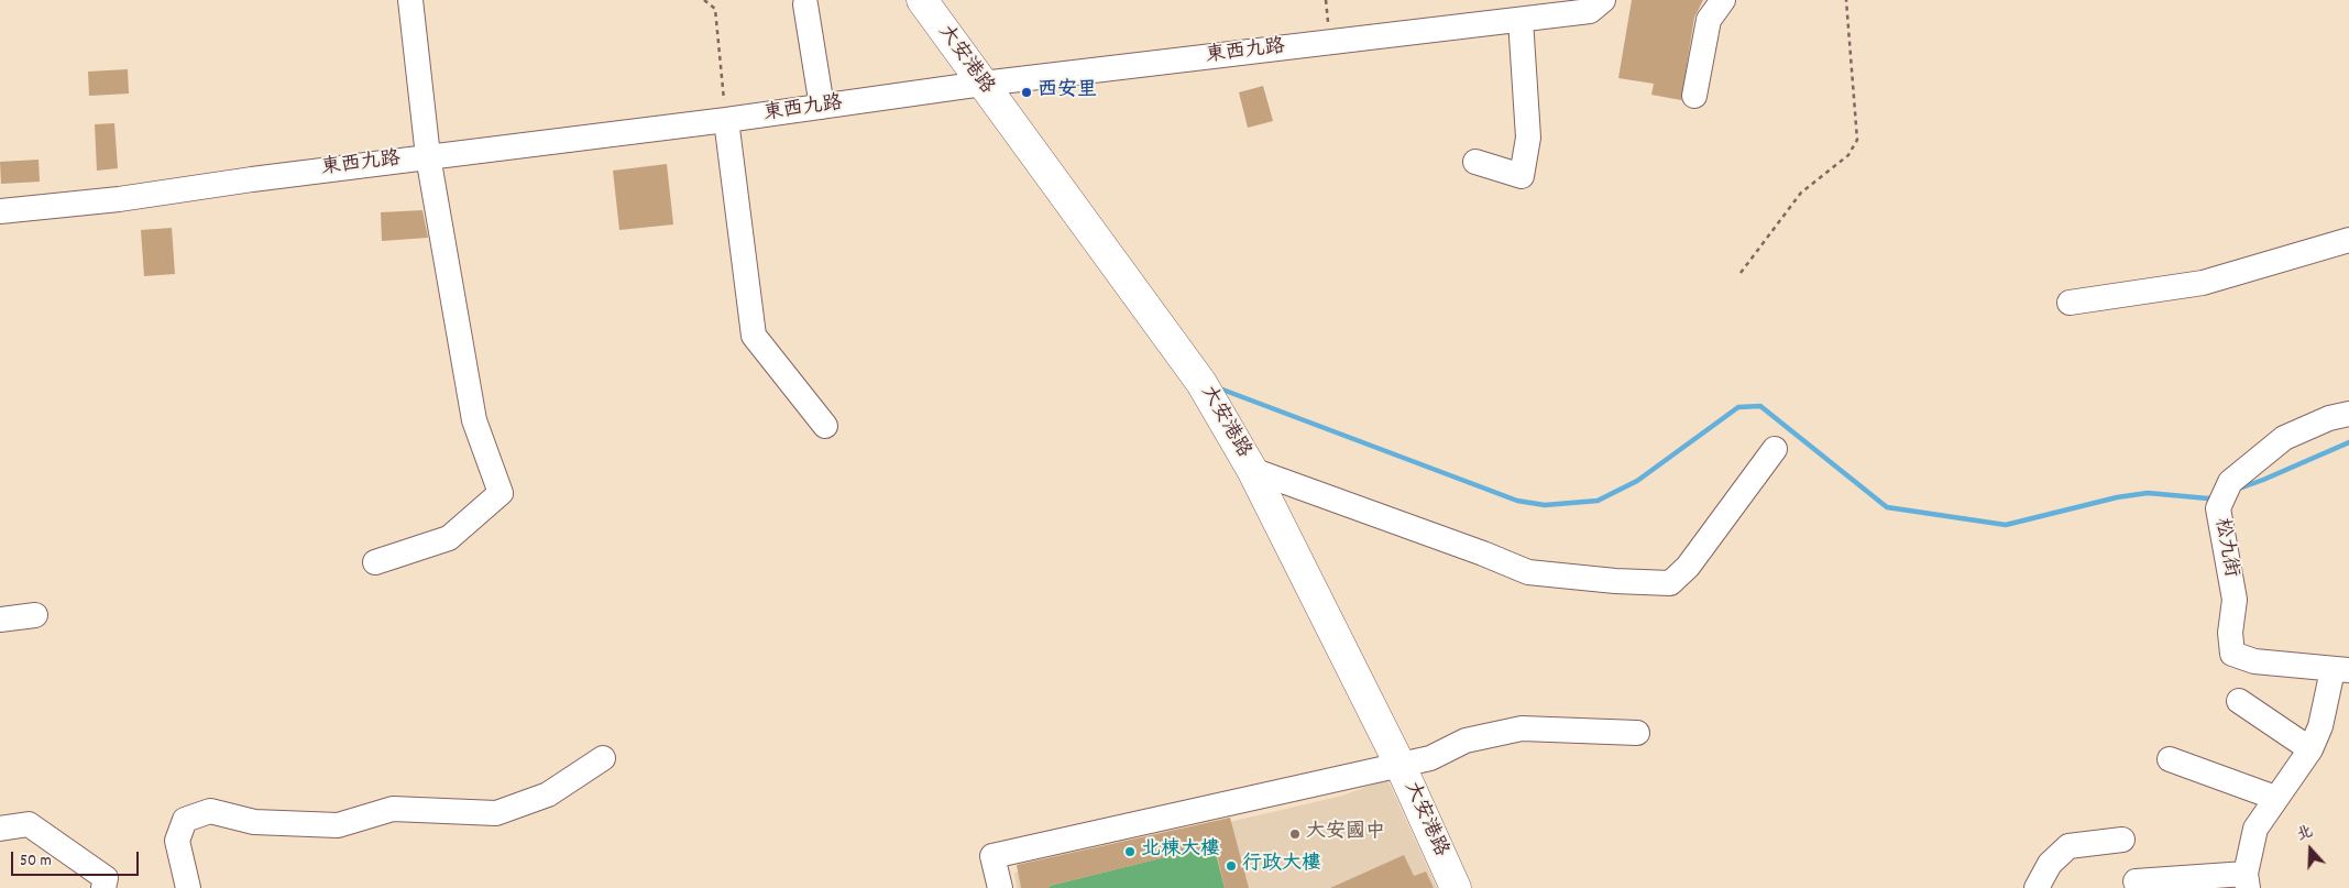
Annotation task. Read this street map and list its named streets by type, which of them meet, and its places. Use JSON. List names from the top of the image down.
{
  "streets": {
    "main road": ["大安港路"],
    "street": ["東西九路", "松九街"]
  },
  "crossings": [
    ["東西九路", "大安港路"]
  ],
  "places": [
    "西安里",
    "大安國中",
    "北棟大樓",
    "行政大樓"
  ],
  "scale_bar": "50 m",
  "north": "top"
}
